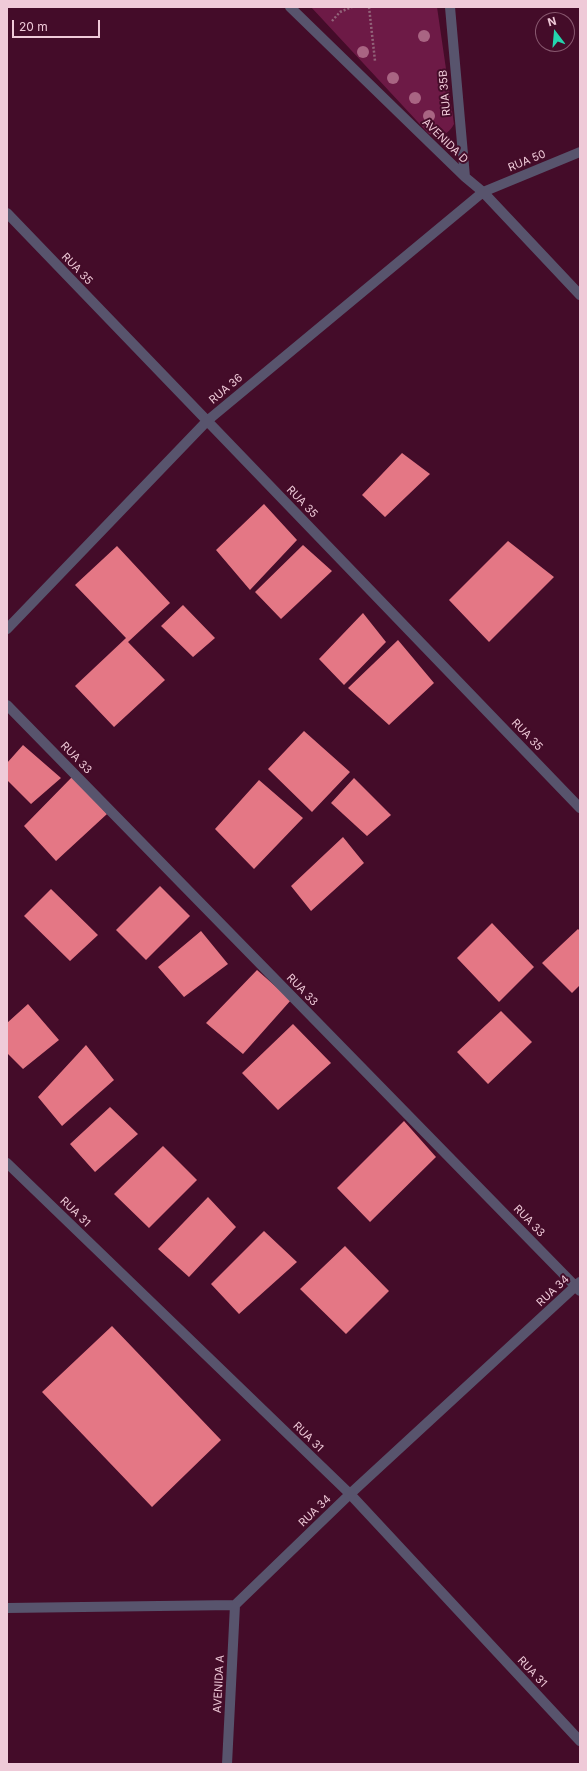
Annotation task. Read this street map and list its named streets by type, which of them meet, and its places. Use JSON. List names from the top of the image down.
{
  "streets": {
    "street": [
      "RUA 35B",
      "AVENIDA D",
      "RUA 50",
      "RUA 35",
      "RUA 36",
      "RUA 33",
      "RUA 31",
      "RUA 34",
      "AVENIDA A"
    ]
  },
  "crossings": [
    ["RUA 35B", "AVENIDA D"],
    ["AVENIDA D", "RUA 50"],
    ["AVENIDA D", "RUA 36"],
    ["RUA 50", "RUA 36"],
    ["RUA 35", "RUA 36"],
    ["RUA 33", "RUA 34"],
    ["RUA 31", "RUA 34"],
    ["RUA 34", "AVENIDA A"]
  ],
  "scale_bar": "20 m",
  "north": "top"
}
